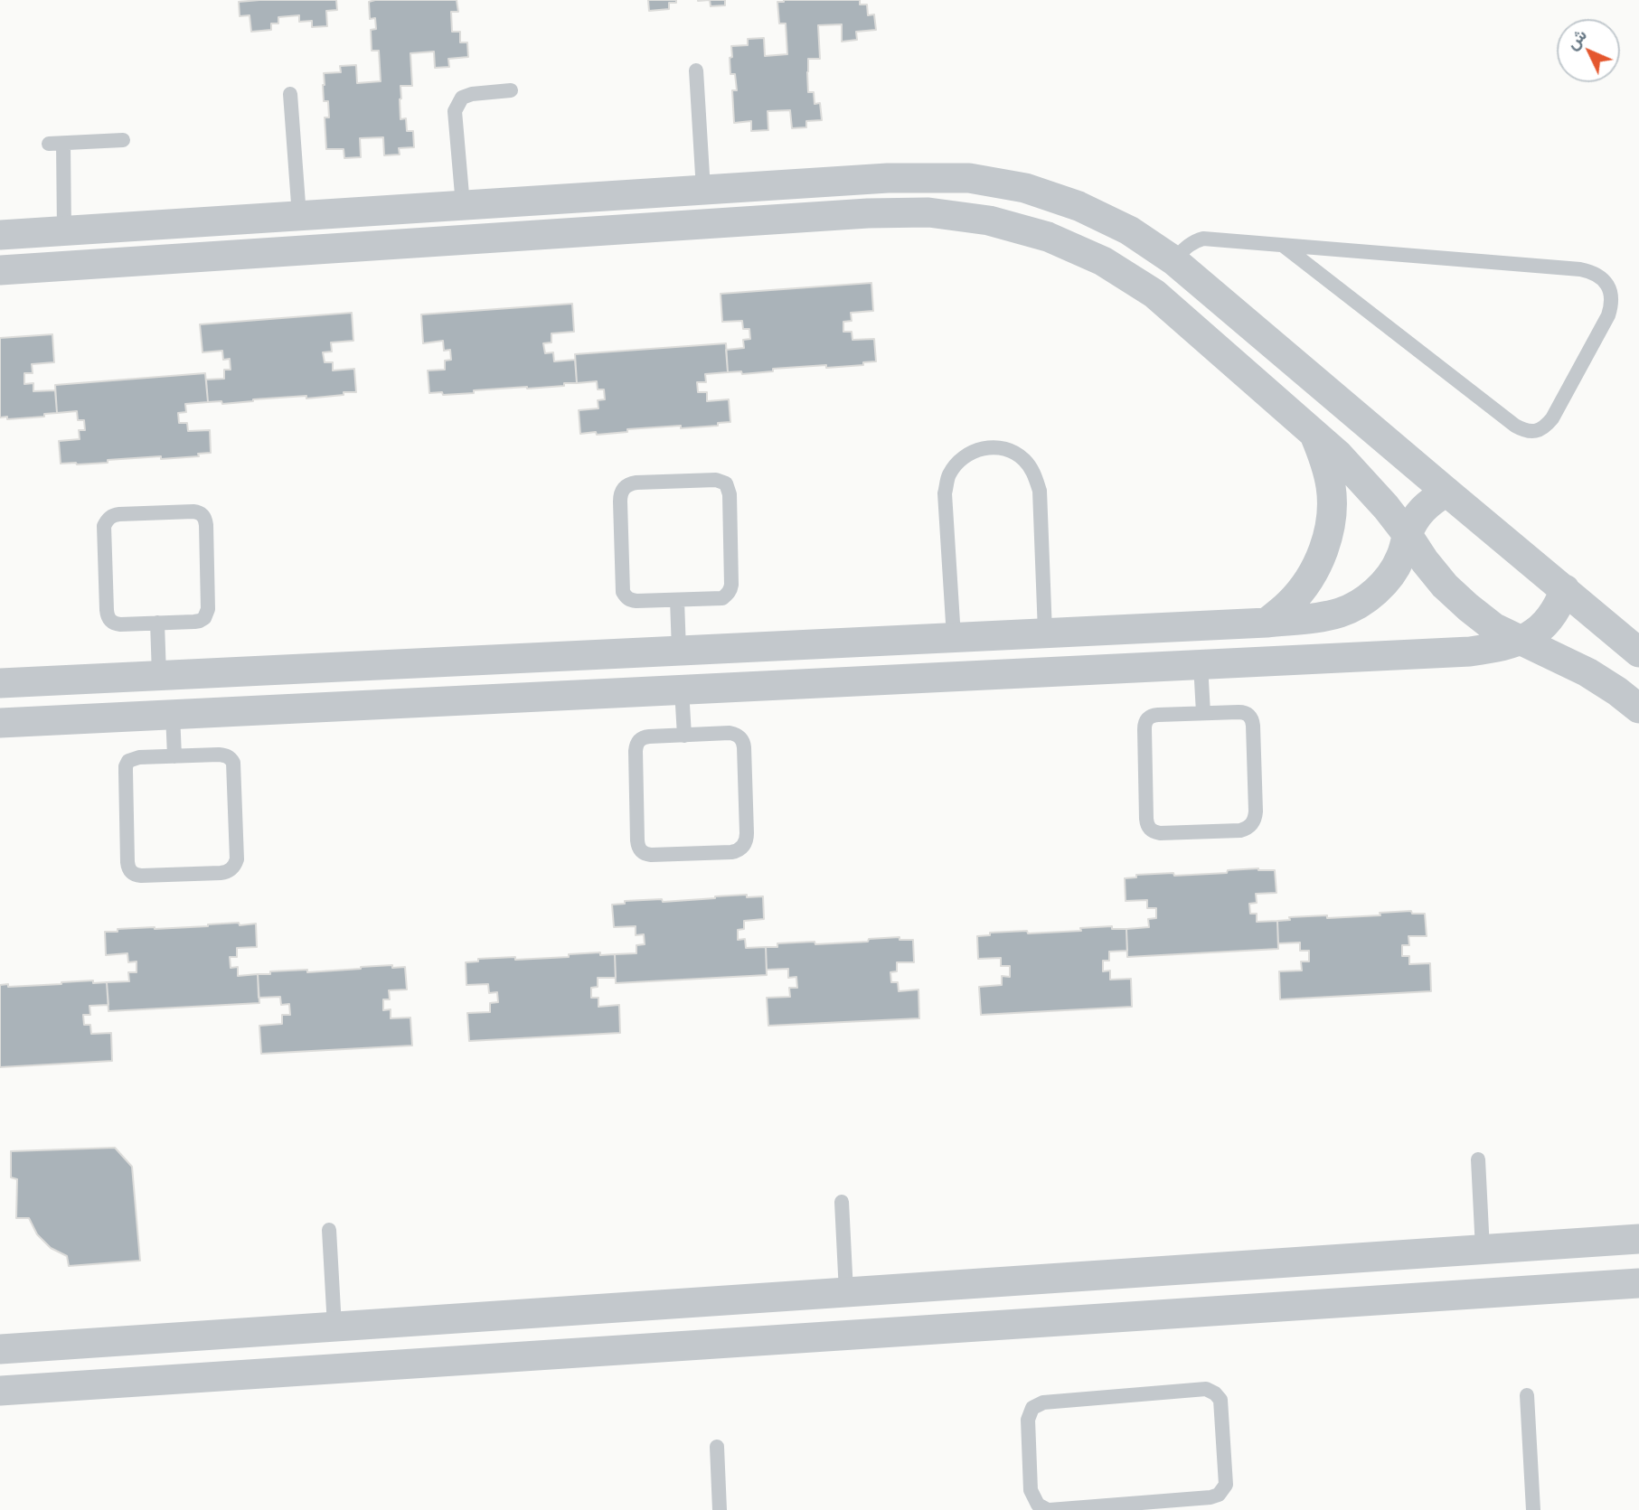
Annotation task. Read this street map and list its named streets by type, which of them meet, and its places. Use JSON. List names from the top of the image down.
{
  "north": "top left"
}
